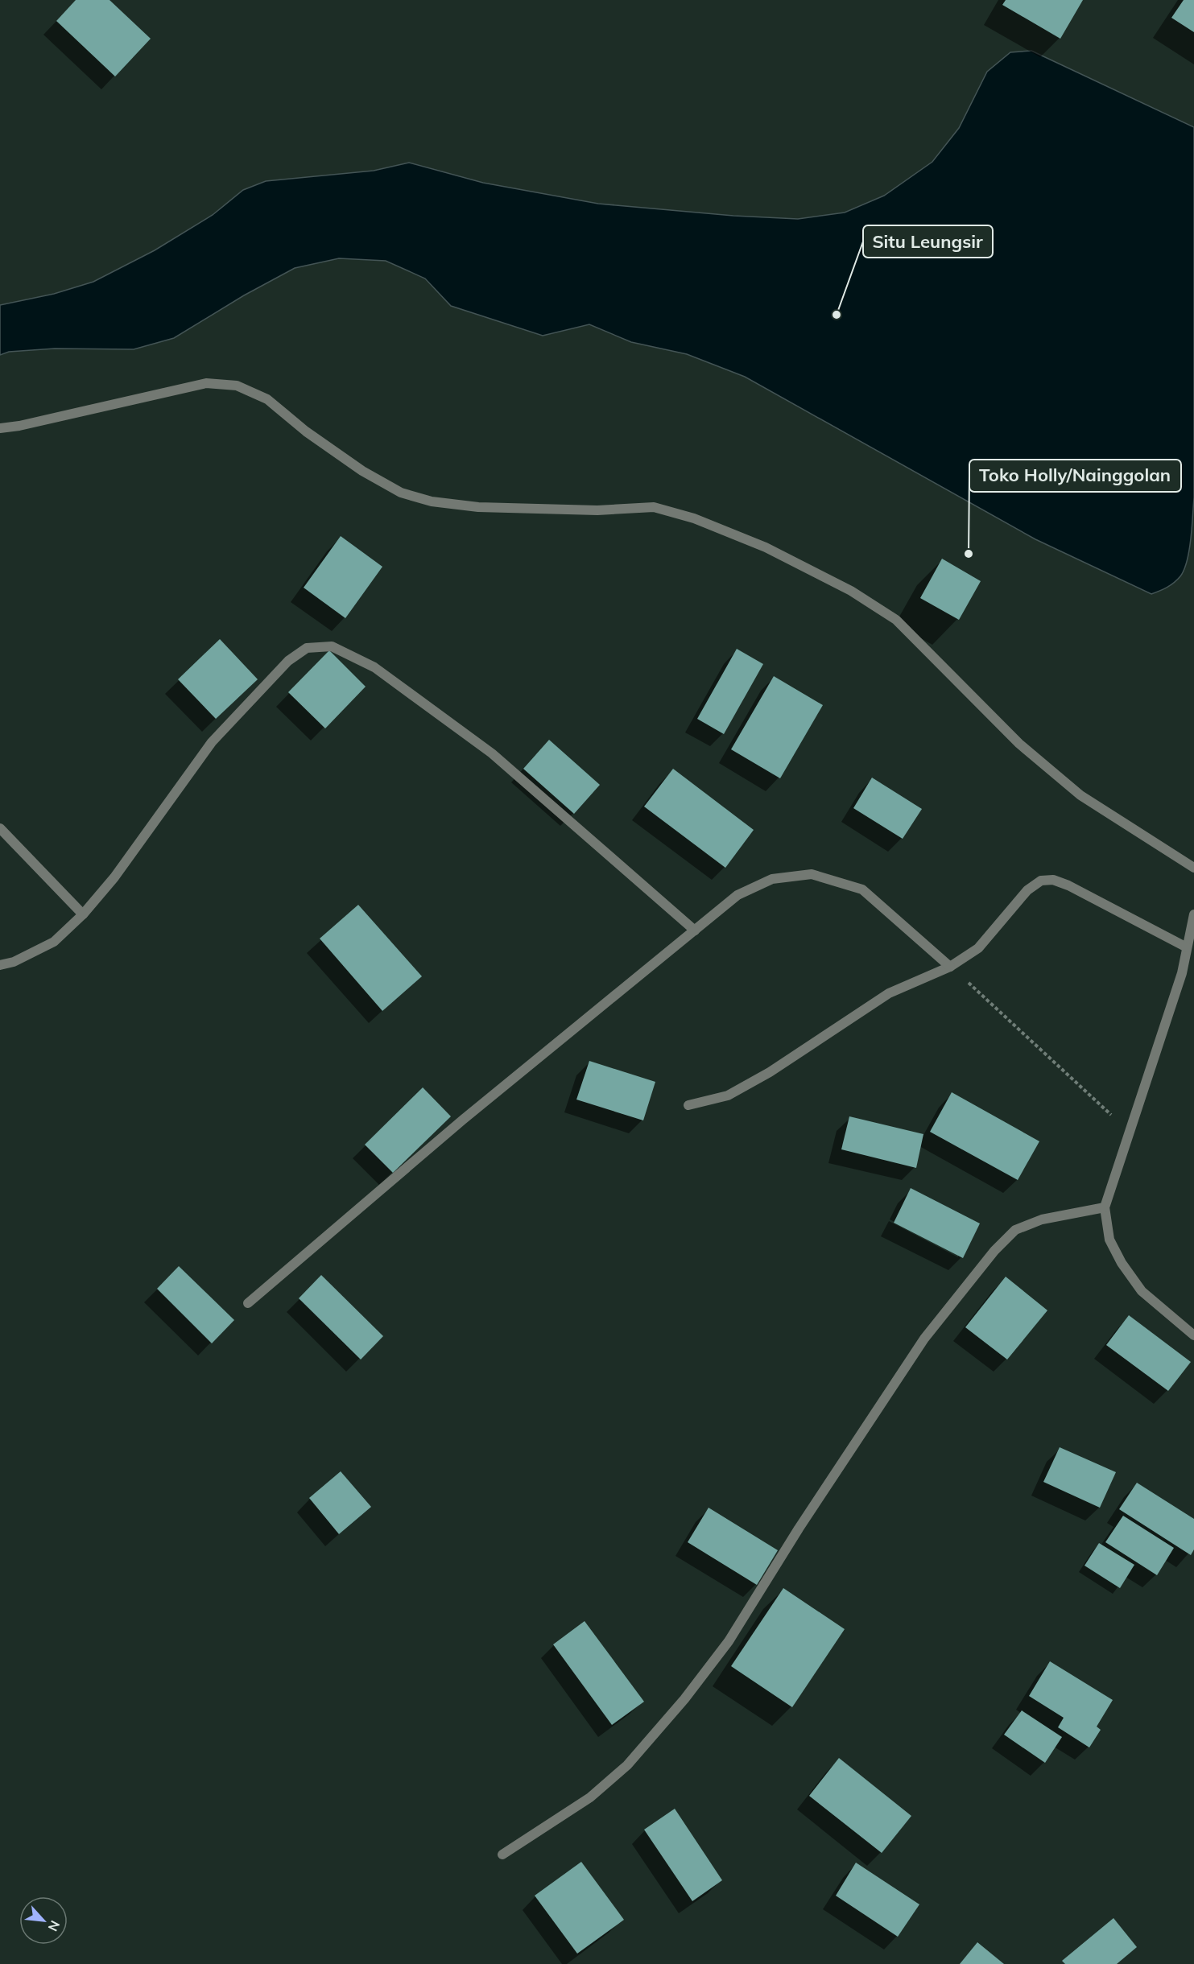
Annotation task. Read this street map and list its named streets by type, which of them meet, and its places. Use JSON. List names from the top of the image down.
{
  "places": ["Situ Leungsir", "Toko Holly/Nainggolan"],
  "north": "bottom right"
}
